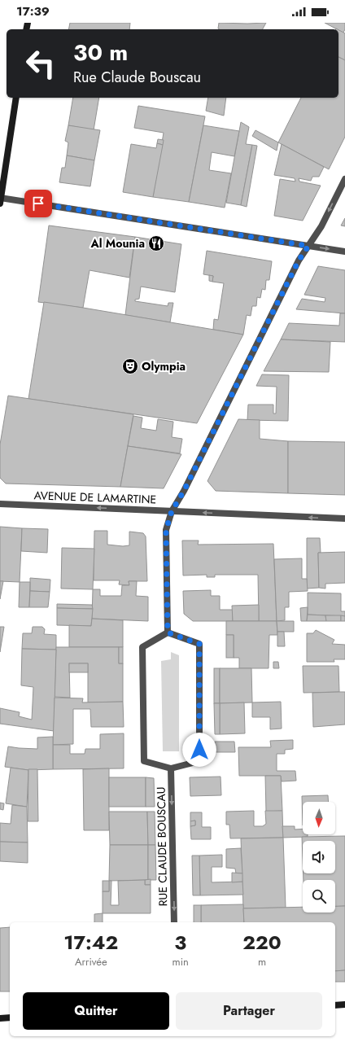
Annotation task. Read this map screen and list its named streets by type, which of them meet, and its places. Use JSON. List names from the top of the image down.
{
  "streets": {
    "street": ["AVENUE DE LAMARTINE", "RUE CLAUDE BOUSCAU"]
  },
  "one_way": ["AVENUE DE LAMARTINE", "RUE CLAUDE BOUSCAU"],
  "places": {
    "restaurant": ["Al Mounia"],
    "theatre": ["Olympia"]
  },
  "north": "bottom",
  "page": {
    "status": "17:39",
    "turn": ["30 m", "Rue Claude Bouscau"],
    "eta": [
      "17:42",
      "Arrivée",
      "3",
      "min",
      "220",
      "m"
    ],
    "buttons": ["Quitter", "Partager"]
  }
}
